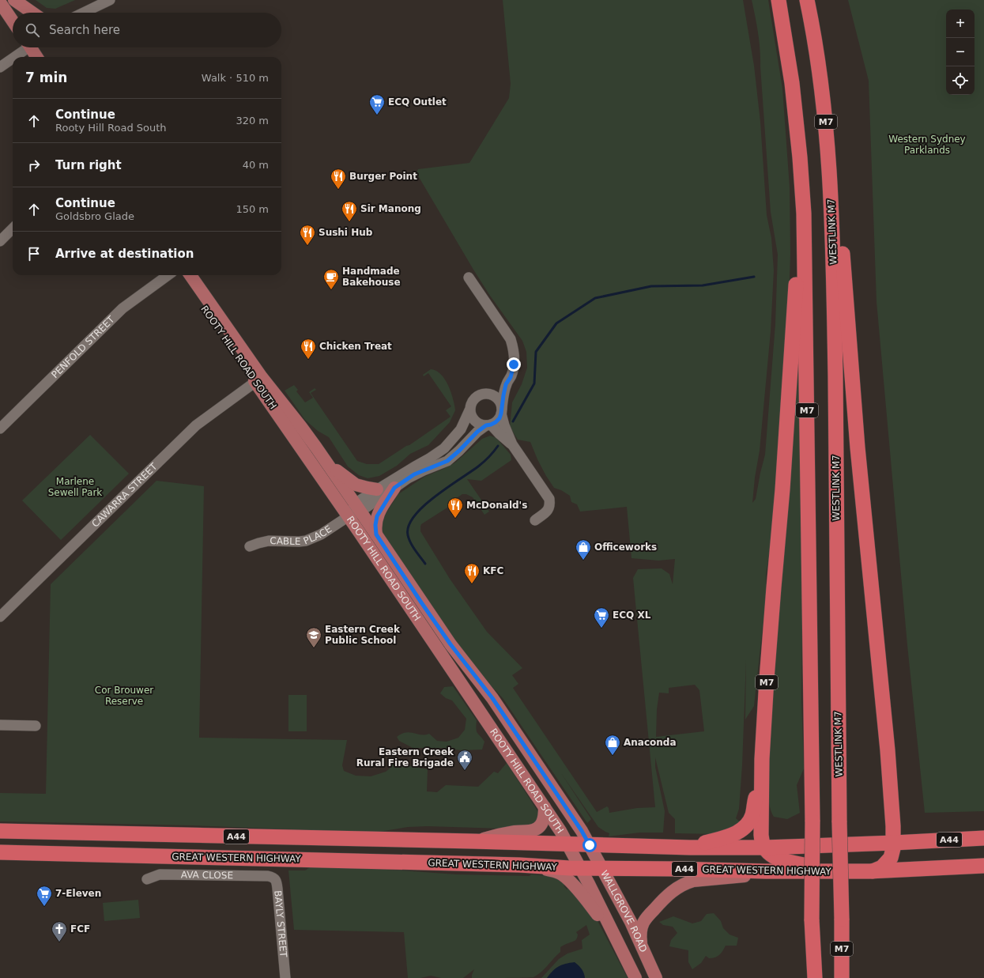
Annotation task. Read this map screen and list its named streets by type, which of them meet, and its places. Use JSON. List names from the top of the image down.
{
  "streets": {
    "highway": [
      "M7",
      "WESTLINK M7",
      "A44",
      "GREAT WESTERN HIGHWAY"
    ],
    "main road": ["ROOTY HILL ROAD SOUTH", "WALLGROVE ROAD"],
    "street": [
      "PENFOLD STREET",
      "CAWARRA STREET",
      "CABLE PLACE",
      "AVA CLOSE",
      "BAYLY STREET"
    ]
  },
  "crossings": [
    ["M7", "A44"],
    ["ROOTY HILL ROAD SOUTH", "CAWARRA STREET"],
    ["ROOTY HILL ROAD SOUTH", "CABLE PLACE"],
    ["ROOTY HILL ROAD SOUTH", "A44"],
    ["ROOTY HILL ROAD SOUTH", "GREAT WESTERN HIGHWAY"],
    ["ROOTY HILL ROAD SOUTH", "WALLGROVE ROAD"],
    ["A44", "WALLGROVE ROAD"],
    ["GREAT WESTERN HIGHWAY", "WALLGROVE ROAD"],
    ["AVA CLOSE", "BAYLY STREET"]
  ],
  "parks": ["Western Sydney Parklands", "Marlene Sewell Park", "Cor Brouwer Reserve"],
  "places": {
    "supermarket": ["ECQ Outlet", "ECQ XL", "7-Eleven"],
    "restaurant": [
      "Burger Point",
      "Sir Manong",
      "Sushi Hub",
      "Chicken Treat",
      "McDonald's",
      "KFC"
    ],
    "cafe": ["Handmade Bakehouse"],
    "shop": ["Officeworks", "Anaconda"],
    "school or university": ["Eastern Creek Public School"],
    "public building": ["Eastern Creek Rural Fire Brigade"],
    "church": ["FCF"]
  },
  "page": {
    "map_buttons": ["+", "−"],
    "search": "Search here",
    "heading": ["7 min", "Walk · 510 m"],
    "list": [
      ["Continue", "Rooty Hill Road South", "320 m"],
      ["Turn right", "40 m"],
      ["Continue", "Goldsbro Glade", "150 m"],
      "Arrive at destination"
    ]
  }
}
